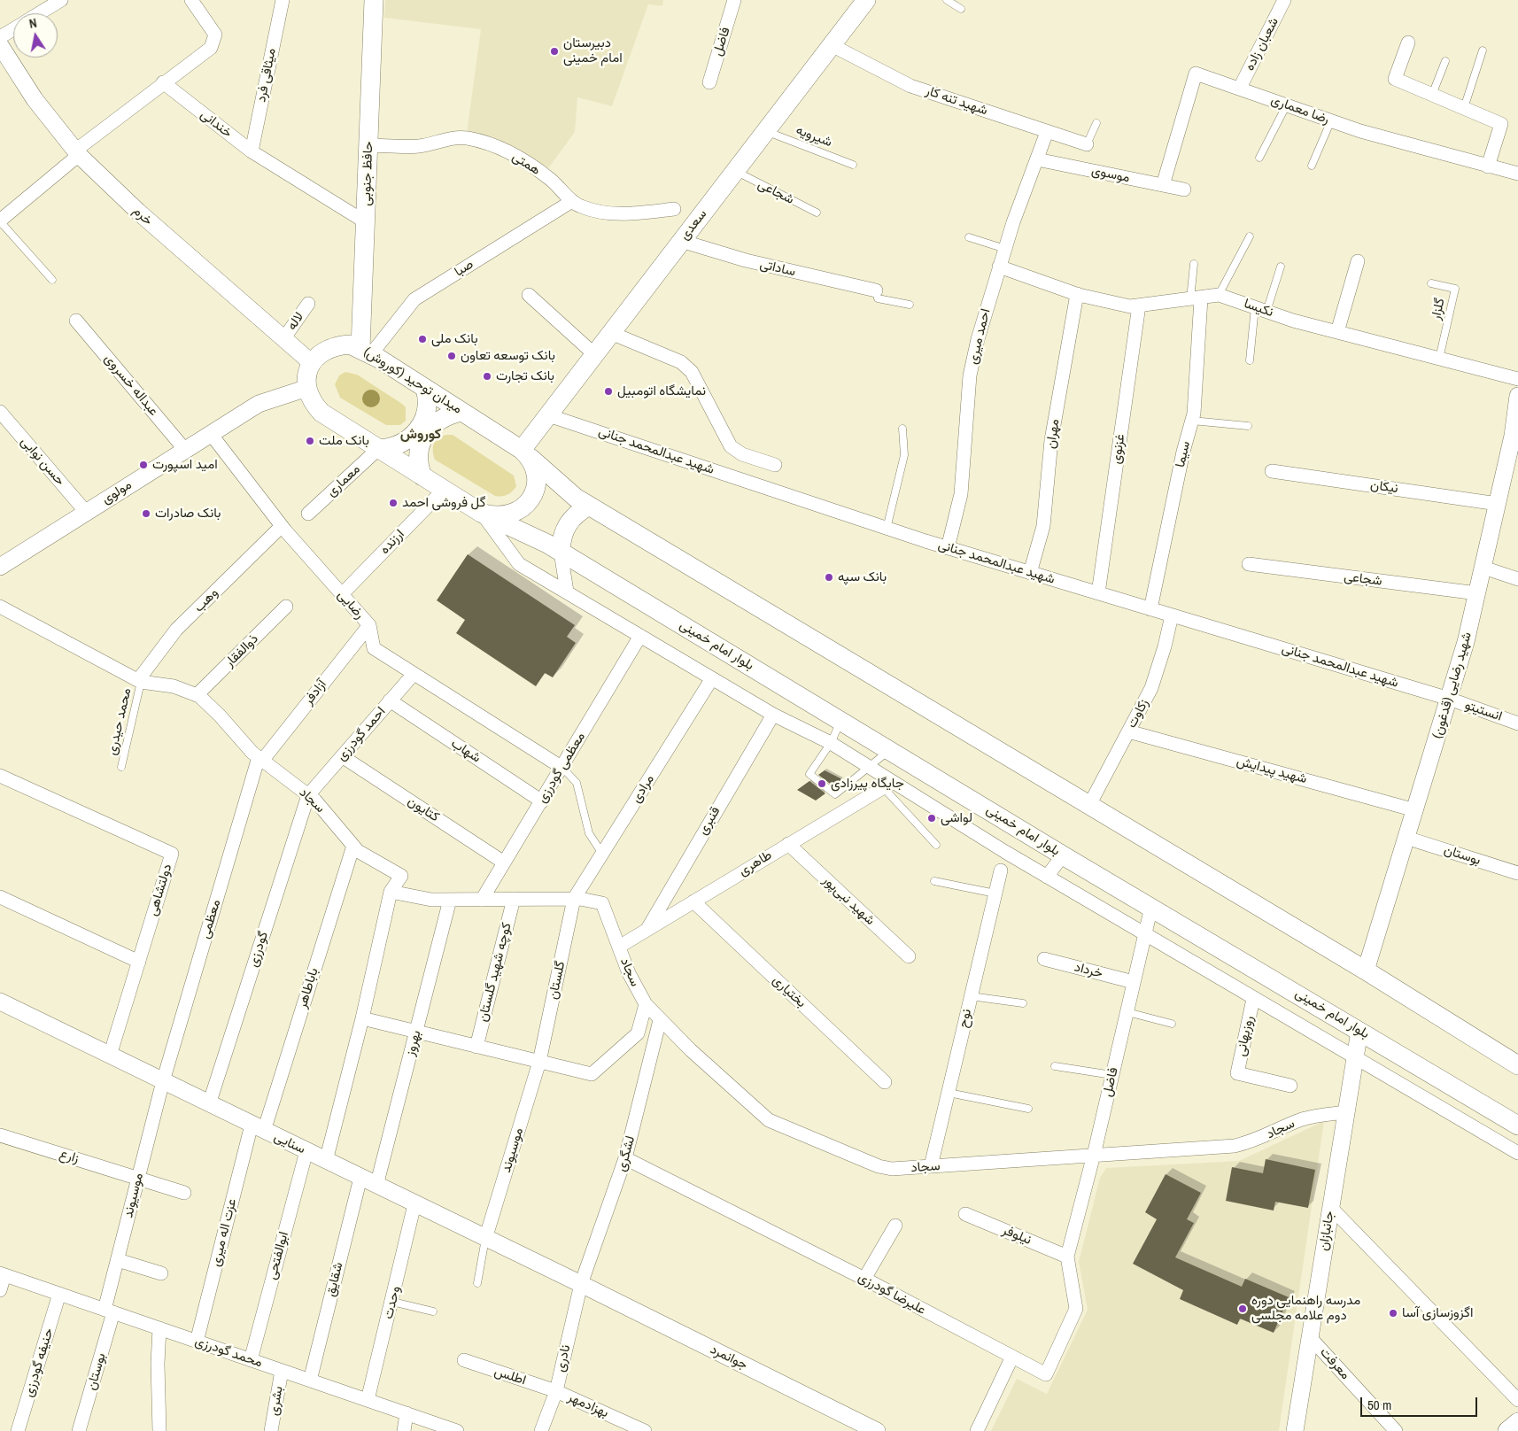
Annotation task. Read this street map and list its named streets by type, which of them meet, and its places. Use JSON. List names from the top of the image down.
{
  "streets": {
    "main road": [
      "حافظ جنوبی",
      "سعدی",
      "میدان توحید (کوروش)",
      "بلوار امام خمینی"
    ],
    "street": [
      "فاضل",
      "شعبان زاده",
      "میثاقی فرد",
      "شهید تنه کار",
      "رضا معماری",
      "خندانی",
      "همتی",
      "موسوی",
      "شجاعی",
      "خرم",
      "صبا",
      "ساداتی",
      "نکیسا",
      "لاله",
      "احمد میری",
      "عبداله خسروی",
      "مهران",
      "غزنوی",
      "شهید عبدالمحمد جنانی",
      "سیما",
      "حسن نوابی",
      "معماری",
      "نیکان",
      "مولوی",
      "ارزنده",
      "وهب",
      "رضایی",
      "ذوالفقار",
      "(قدغون) شهید رضایی",
      "آزادفر",
      "انستیتو",
      "زکاوت",
      "احمد گودرزی",
      "شهاب",
      "معظمی گودرزی",
      "شهید پیدایش",
      "مرادی",
      "سجاد",
      "کتایون",
      "قنبری",
      "بوستان",
      "طاهری",
      "دولتشاهی",
      "شهید نبی‌پور",
      "معظمی",
      "گودرزی",
      "خرداد",
      "کوچه شهید گلستان",
      "گلستان",
      "باباطاهر",
      "بختیاری",
      "نوح",
      "روزبهانی",
      "بهروز",
      "سنایی",
      "موسیوند",
      "لشگری",
      "زارع",
      "جانبازان",
      "عزت اله میری",
      "نیلوفر",
      "ابوالفتحی",
      "شقایق",
      "علیرضا گودرزی",
      "وحدت",
      "محمد گودرزی",
      "جوانمرد",
      "نادری",
      "حنیفه گودرزی",
      "معرفت",
      "اطلس",
      "بشری",
      "بهزادمهر"
    ],
    "lane": ["شیرویه", "گلزار", "محمد حیدری"]
  },
  "crossings": [
    ["فاضل", "بلوار امام خمینی"],
    ["فاضل", "سجاد"],
    ["فاضل", "خرداد"],
    ["فاضل", "نیلوفر"],
    ["فاضل", "علیرضا گودرزی"],
    ["شعبان زاده", "رضا معماری"],
    ["میثاقی فرد", "خندانی"],
    ["شهید تنه کار", "سعدی"],
    ["شهید تنه کار", "احمد میری"],
    ["رضا معماری", "موسوی"],
    ["خندانی", "حافظ جنوبی"],
    ["شیرویه", "سعدی"],
    ["همتی", "حافظ جنوبی"],
    ["همتی", "صبا"],
    ["حافظ جنوبی", "خرم"],
    ["حافظ جنوبی", "صبا"],
    ["حافظ جنوبی", "میدان توحید (کوروش)"],
    ["حافظ جنوبی", "معماری"],
    ["حافظ جنوبی", "مولوی"],
    ["موسوی", "احمد میری"],
    ["شجاعی", "سعدی"],
    ["شجاعی", "(قدغون) شهید رضایی"],
    ["خرم", "صبا"],
    ["خرم", "لاله"],
    ["خرم", "میدان توحید (کوروش)"],
    ["خرم", "معماری"],
    ["خرم", "مولوی"],
    ["سعدی", "ساداتی"],
    ["سعدی", "میدان توحید (کوروش)"],
    ["سعدی", "شهید عبدالمحمد جنانی"],
    ["سعدی", "ارزنده"],
    ["سعدی", "بلوار امام خمینی"],
    ["صبا", "میدان توحید (کوروش)"],
    ["صبا", "معماری"],
    ["صبا", "مولوی"],
    ["نکیسا", "گلزار"],
    ["احمد میری", "شهید عبدالمحمد جنانی"],
    ["میدان توحید (کوروش)", "معماری"],
    ["میدان توحید (کوروش)", "مولوی"],
    ["میدان توحید (کوروش)", "ارزنده"],
    ["میدان توحید (کوروش)", "بلوار امام خمینی"],
    ["عبداله خسروی", "مولوی"],
    ["مهران", "شهید عبدالمحمد جنانی"],
    ["غزنوی", "شهید عبدالمحمد جنانی"],
    ["شهید عبدالمحمد جنانی", "سیما"],
    ["شهید عبدالمحمد جنانی", "(قدغون) شهید رضایی"],
    ["شهید عبدالمحمد جنانی", "انستیتو"],
    ["شهید عبدالمحمد جنانی", "زکاوت"],
    ["حسن نوابی", "مولوی"],
    ["معماری", "مولوی"],
    ["نیکان", "(قدغون) شهید رضایی"],
    ["مولوی", "رضایی"],
    ["ارزنده", "رضایی"],
    ["ارزنده", "بلوار امام خمینی"],
    ["وهب", "رضایی"],
    ["وهب", "محمد حیدری"],
    ["وهب", "سجاد"],
    ["رضایی", "آزادفر"],
    ["رضایی", "احمد گودرزی"],
    ["رضایی", "معظمی گودرزی"],
    ["بلوار امام خمینی", "جانبازان"],
    ["ذوالفقار", "سجاد"],
    ["(قدغون) شهید رضایی", "انستیتو"],
    ["(قدغون) شهید رضایی", "شهید پیدایش"],
    ["(قدغون) شهید رضایی", "بوستان"],
    ["آزادفر", "سجاد"],
    ["آزادفر", "معظمی"],
    ["زکاوت", "شهید پیدایش"],
    ["محمد حیدری", "سجاد"],
    ["احمد گودرزی", "شهاب"],
    ["احمد گودرزی", "سجاد"],
    ["احمد گودرزی", "کتایون"],
    ["احمد گودرزی", "گودرزی"],
    ["شهاب", "معظمی گودرزی"],
    ["معظمی گودرزی", "سجاد"],
    ["معظمی گودرزی", "کتایون"],
    ["مرادی", "سجاد"],
    ["مرادی", "گلستان"],
    ["سجاد", "طاهری"],
    ["سجاد", "معظمی"],
    ["سجاد", "گودرزی"],
    ["سجاد", "کوچه شهید گلستان"],
    ["سجاد", "گلستان"],
    ["سجاد", "باباطاهر"],
    ["سجاد", "نوح"],
    ["سجاد", "بهروز"],
    ["سجاد", "لشگری"],
    ["سجاد", "جانبازان"],
    ["قنبری", "طاهری"],
    ["بوستان", "موسیوند"],
    ["بوستان", "محمد گودرزی"],
    ["طاهری", "شهید نبی‌پور"],
    ["طاهری", "بختیاری"],
    ["دولتشاهی", "سنایی"],
    ["معظمی", "سنایی"],
    ["معظمی", "موسیوند"],
    ["گودرزی", "سنایی"],
    ["گلستان", "موسیوند"],
    ["باباطاهر", "سنایی"],
    ["باباطاهر", "عزت اله میری"],
    ["بهروز", "سنایی"],
    ["سنایی", "موسیوند"],
    ["سنایی", "لشگری"],
    ["سنایی", "عزت اله میری"],
    ["سنایی", "ابوالفتحی"],
    ["سنایی", "شقایق"],
    ["سنایی", "وحدت"],
    ["سنایی", "جوانمرد"],
    ["سنایی", "نادری"],
    ["موسیوند", "زارع"],
    ["موسیوند", "محمد گودرزی"],
    ["لشگری", "علیرضا گودرزی"],
    ["لشگری", "جوانمرد"],
    ["لشگری", "نادری"],
    ["جانبازان", "معرفت"],
    ["عزت اله میری", "محمد گودرزی"],
    ["نیلوفر", "علیرضا گودرزی"],
    ["ابوالفتحی", "محمد گودرزی"],
    ["شقایق", "محمد گودرزی"],
    ["وحدت", "محمد گودرزی"],
    ["محمد گودرزی", "حنیفه گودرزی"],
    ["محمد گودرزی", "بشری"],
    ["جوانمرد", "نادری"],
    ["نادری", "اطلس"],
    ["نادری", "بهزادمهر"],
    ["اطلس", "بهزادمهر"]
  ],
  "districts": ["کوروش"],
  "places": [
    "دبیرستان امام خمینی",
    "بانک ملی",
    "بانک توسعه تعاون",
    "بانک تجارت",
    "نمایشگاه اتومبیل",
    "بانک ملت",
    "امید اسپورت",
    "گل فروشی احمد",
    "بانک صادرات",
    "بانک سپه",
    "جایگاه پیرزادی",
    "لواشی",
    "مدرسه راهنمایی دوره دوم علامه مجلسی",
    "اگزوزسازی آسا"
  ],
  "scale_bar": "50 m",
  "north": "top"
}
